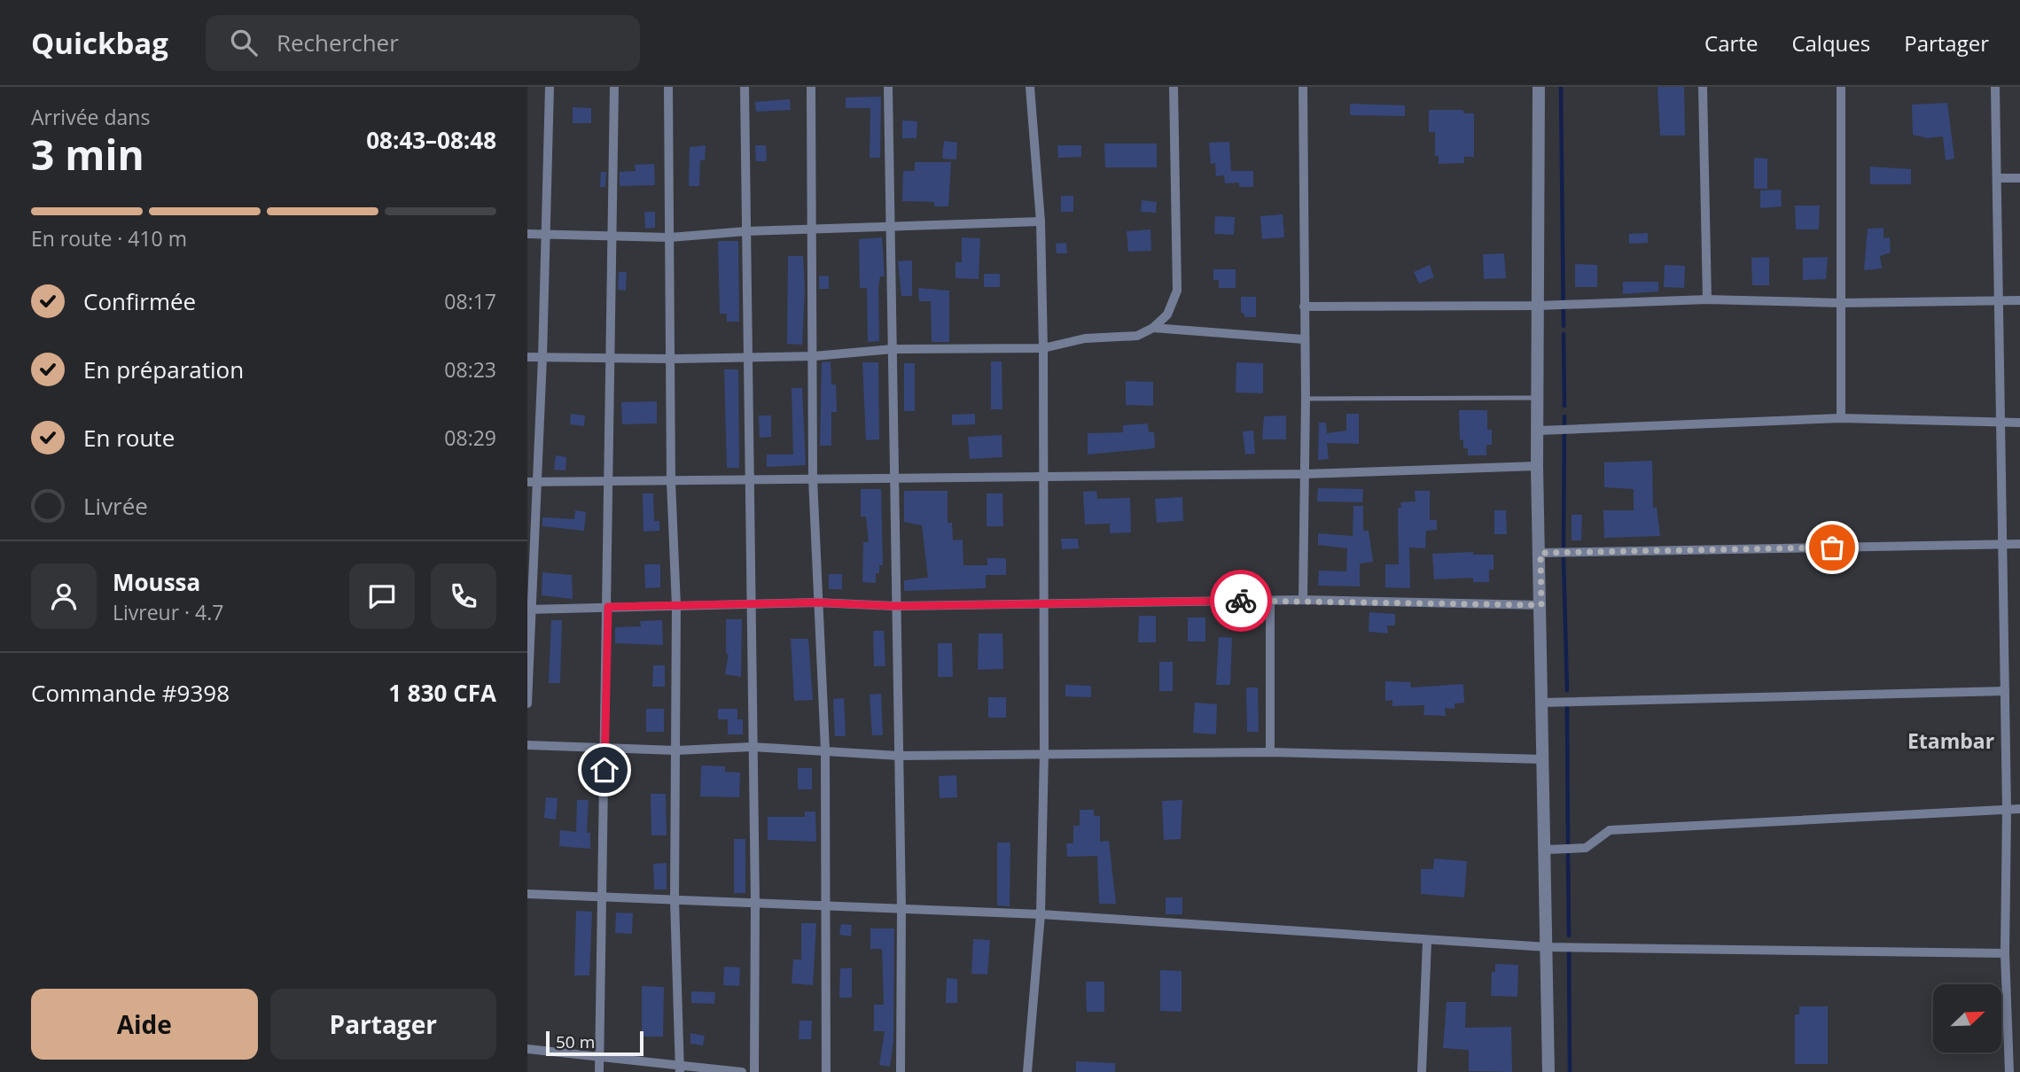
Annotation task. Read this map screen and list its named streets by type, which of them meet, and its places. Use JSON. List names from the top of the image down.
{
  "districts": ["Etambar"],
  "scale_bar": "50 m",
  "north": "top right",
  "page": {
    "header": "Quickbag",
    "search": "Rechercher",
    "nav": ["Carte", "Calques", "Partager"],
    "heading": ["3 min", "Arrivée dans", "08:43–08:48"],
    "panel": [
      "Moussa",
      "Livreur · 4.7",
      "Commande #9398",
      "1 830 CFA"
    ],
    "bar": "En route · 410 m",
    "list": [
      ["Confirmée", "08:17"],
      ["En préparation", "08:23"],
      ["En route", "08:29"],
      "Livrée"
    ],
    "buttons": ["Aide", "Partager"],
    "scale": "50 m"
  }
}
